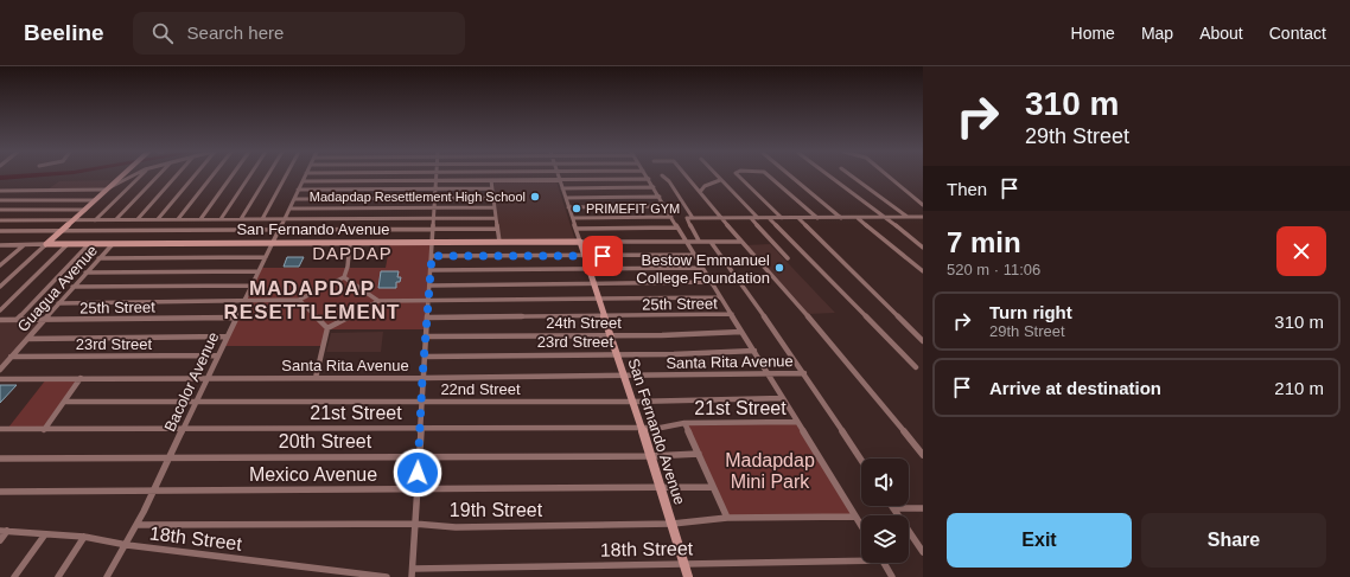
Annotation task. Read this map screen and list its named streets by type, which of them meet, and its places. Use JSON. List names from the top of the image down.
{
  "streets": {
    "main road": ["San Fernando Avenue"],
    "street": [
      "Guagua Avenue",
      "25th Street",
      "24th Street",
      "23rd Street",
      "Santa Rita Avenue",
      "Bacolor Avenue",
      "22nd Street",
      "21st Street",
      "20th Street",
      "Mexico Avenue",
      "19th Street",
      "18th Street"
    ]
  },
  "crossings": [
    ["San Fernando Avenue", "Guagua Avenue"],
    ["San Fernando Avenue", "25th Street"],
    ["San Fernando Avenue", "24th Street"],
    ["San Fernando Avenue", "23rd Street"],
    ["San Fernando Avenue", "Santa Rita Avenue"],
    ["San Fernando Avenue", "Bacolor Avenue"],
    ["San Fernando Avenue", "22nd Street"],
    ["San Fernando Avenue", "21st Street"],
    ["San Fernando Avenue", "20th Street"],
    ["San Fernando Avenue", "Mexico Avenue"],
    ["San Fernando Avenue", "19th Street"],
    ["San Fernando Avenue", "18th Street"],
    ["Guagua Avenue", "25th Street"],
    ["Guagua Avenue", "23rd Street"],
    ["25th Street", "Bacolor Avenue"],
    ["23rd Street", "Bacolor Avenue"],
    ["Santa Rita Avenue", "Bacolor Avenue"],
    ["Bacolor Avenue", "22nd Street"],
    ["Bacolor Avenue", "21st Street"],
    ["Bacolor Avenue", "20th Street"],
    ["Bacolor Avenue", "Mexico Avenue"],
    ["Bacolor Avenue", "19th Street"],
    ["Bacolor Avenue", "18th Street"]
  ],
  "districts": ["DAPDAP", "MADAPDAP RESETTLEMENT"],
  "parks": ["Madapdap Mini Park"],
  "places": ["Madapdap Resettlement High School", "PRIMEFIT GYM", "Bestow Emmanuel College Foundation"],
  "page": {
    "header": "Beeline",
    "search": "Search here",
    "nav": [
      "Home",
      "Map",
      "About",
      "Contact"
    ],
    "turn": ["310 m", "29th Street"],
    "then": "Then",
    "heading": ["7 min", "520 m · 11:06"],
    "list": [
      {
        "name": "Turn right",
        "note": "29th Street",
        "value": "310 m"
      },
      {
        "name": "Arrive at destination",
        "value": "210 m"
      }
    ],
    "buttons": ["Exit", "Share"]
  }
}
